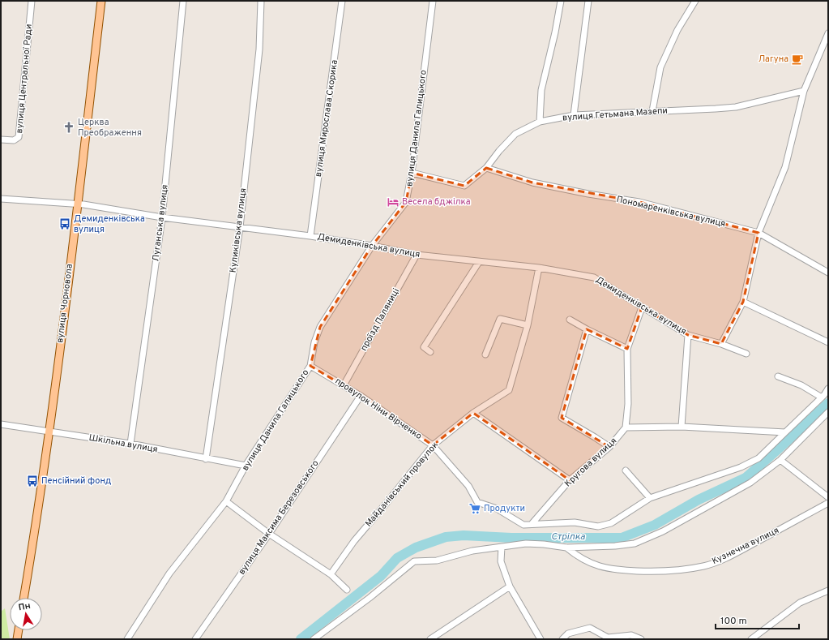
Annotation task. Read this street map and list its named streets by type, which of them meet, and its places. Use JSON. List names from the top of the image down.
{
  "streets": {
    "main road": ["вулиця Чорновола"],
    "street": [
      "вулиця Центральної Ради",
      "вулиця Гетьмана Мазепи",
      "вулиця Мирослава Скорика",
      "вулиця Данила Галицького",
      "Пономаренківська вулиця",
      "Луганська вулиця",
      "Куликівська вулиця",
      "Демиденківська вулиця",
      "проїзд Паляниці",
      "провулок Ніни Вірченко",
      "Шкільна вулиця",
      "Кругова вулиця",
      "Майданівський провулок",
      "вулиця Максима Березовського",
      "Кузнечна вулиця"
    ]
  },
  "crossings": [
    ["вулиця Гетьмана Мазепи", "вулиця Данила Галицького"],
    ["вулиця Гетьмана Мазепи", "Пономаренківська вулиця"],
    ["вулиця Мирослава Скорика", "Демиденківська вулиця"],
    ["вулиця Данила Галицького", "Демиденківська вулиця"],
    ["вулиця Данила Галицького", "провулок Ніни Вірченко"],
    ["вулиця Данила Галицького", "Шкільна вулиця"],
    ["Луганська вулиця", "Демиденківська вулиця"],
    ["Луганська вулиця", "Шкільна вулиця"],
    ["Куликівська вулиця", "Демиденківська вулиця"],
    ["Куликівська вулиця", "Шкільна вулиця"],
    ["Демиденківська вулиця", "вулиця Чорновола"],
    ["Демиденківська вулиця", "проїзд Паляниці"],
    ["Демиденківська вулиця", "Майданівський провулок"],
    ["вулиця Чорновола", "Шкільна вулиця"],
    ["проїзд Паляниці", "провулок Ніни Вірченко"],
    ["провулок Ніни Вірченко", "Кругова вулиця"],
    ["провулок Ніни Вірченко", "Майданівський провулок"],
    ["провулок Ніни Вірченко", "вулиця Максима Березовського"]
  ],
  "water": ["Стрілка"],
  "places": {
    "cafe": ["Лагуна"],
    "church": ["Церква Преображення"],
    "hotel": ["Весела бджілка"],
    "bus stop": ["Демиденківська вулиця", "Пенсійний фонд"],
    "supermarket": ["Продукти"]
  },
  "scale_bar": "100 m",
  "north": "top"
}
